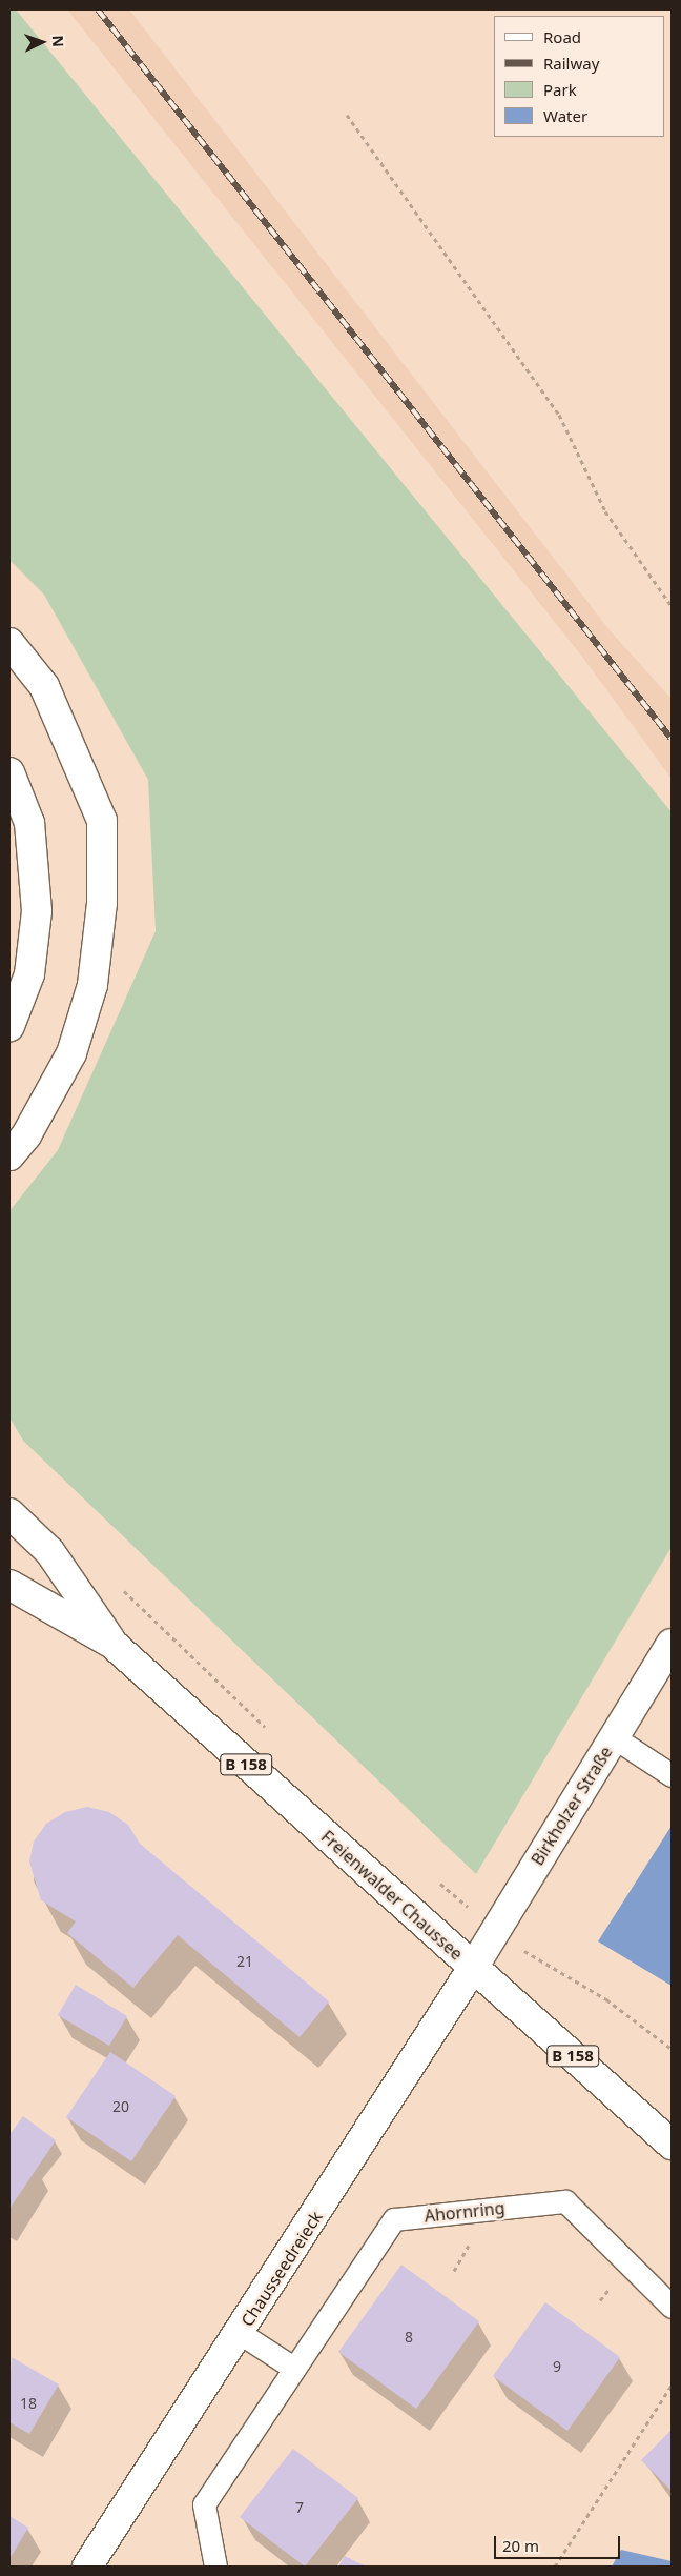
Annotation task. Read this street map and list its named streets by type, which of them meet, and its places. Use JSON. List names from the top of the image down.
{
  "streets": {
    "main road": [
      "B 158",
      "Birkholzer Straße",
      "Freienwalder Chaussee",
      "Chausseedreieck"
    ],
    "lane": ["Ahornring"]
  },
  "crossings": [
    ["Birkholzer Straße", "Freienwalder Chaussee"],
    ["Birkholzer Straße", "Chausseedreieck"],
    ["Freienwalder Chaussee", "Chausseedreieck"]
  ],
  "house_numbers": [
    "21",
    "20",
    "8",
    "9",
    "18",
    "7"
  ],
  "legend": [
    "Road",
    "Railway",
    "Park",
    "Water"
  ],
  "scale_bar": "20 m",
  "north": "right"
}
